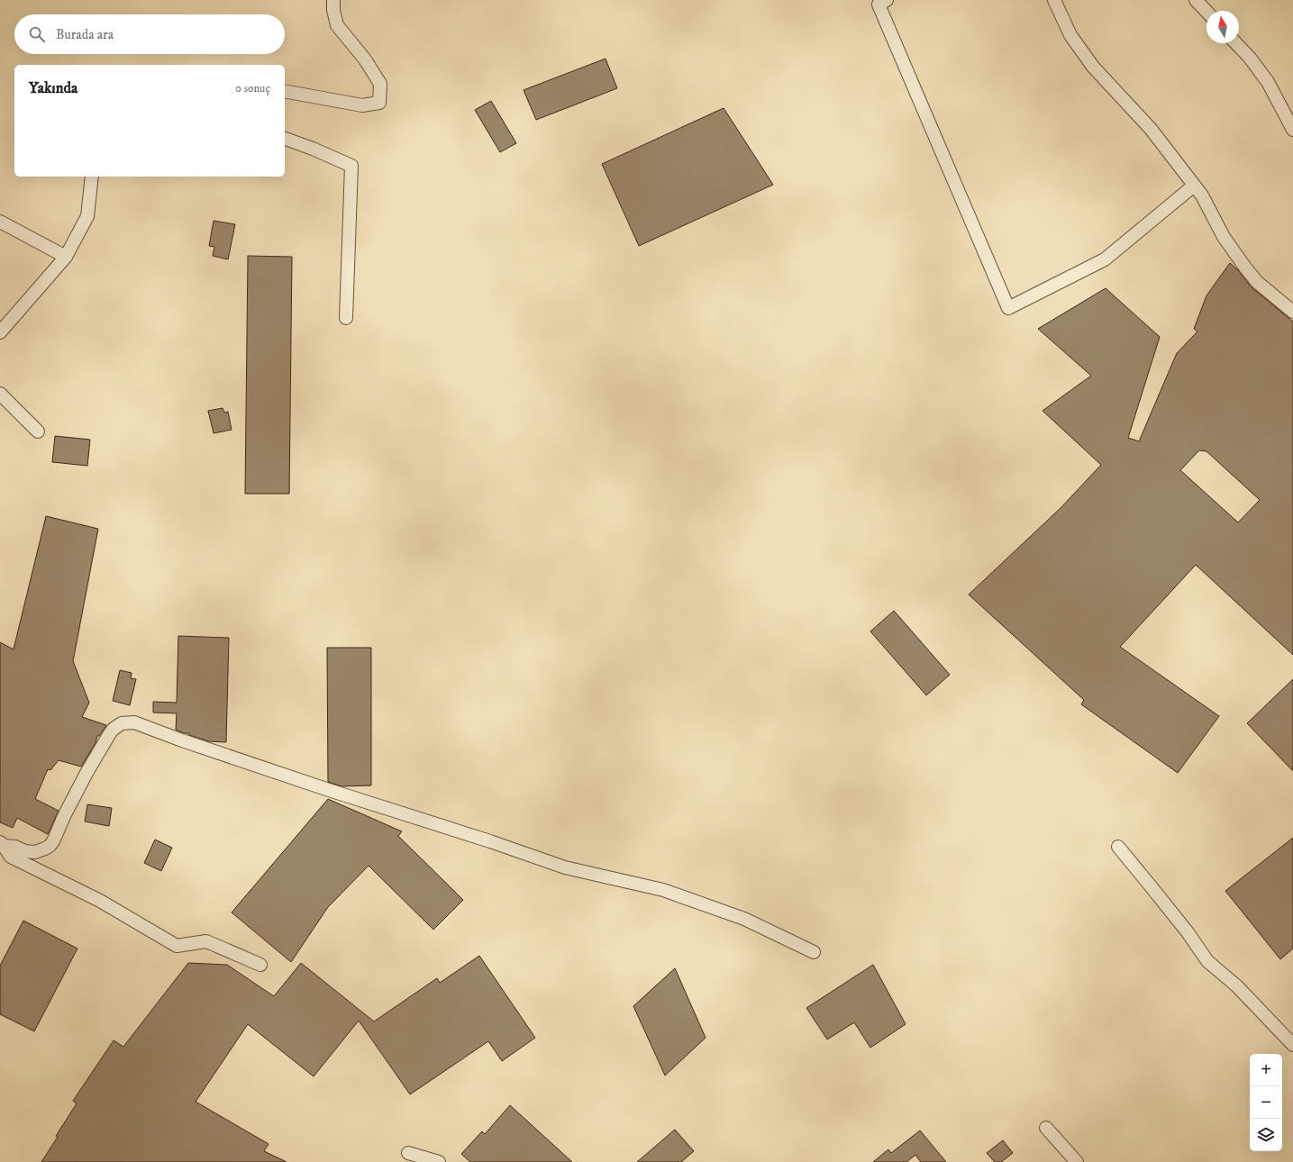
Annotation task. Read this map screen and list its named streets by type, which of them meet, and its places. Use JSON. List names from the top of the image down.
{
  "north": "top",
  "page": {
    "search": "Burada ara",
    "heading": ["Yakında", "0 sonuç"],
    "map_buttons": ["+", "−"]
  }
}
